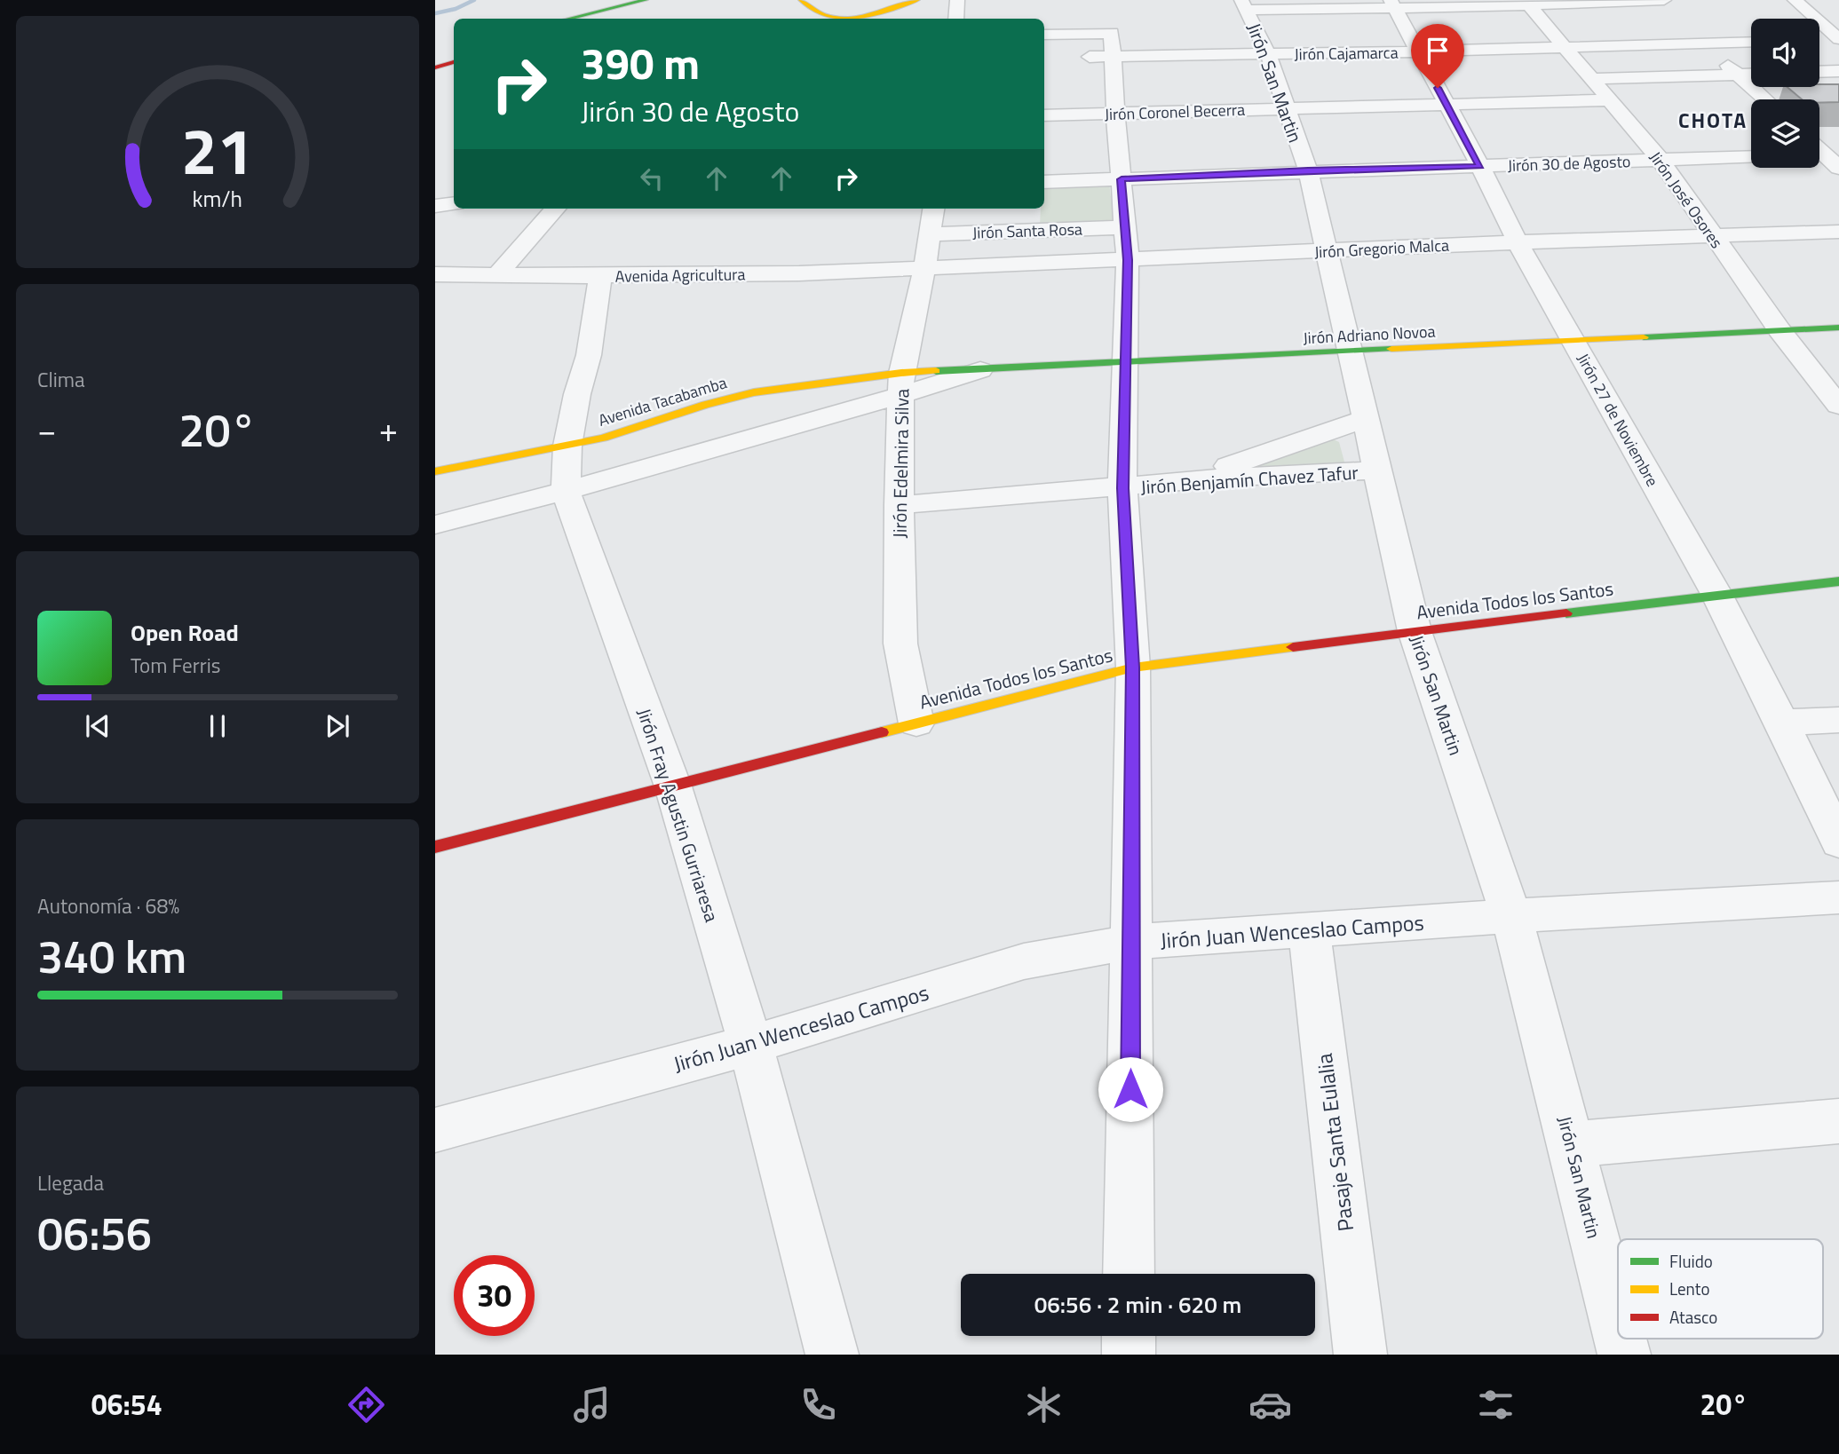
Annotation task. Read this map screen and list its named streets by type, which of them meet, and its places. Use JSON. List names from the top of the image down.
{
  "streets": {
    "street": [
      "Jirón Cajamarca",
      "Jirón San Martin",
      "Jirón Coronel Becerra",
      "Jirón 30 de Agosto",
      "Jirón José Osores",
      "Jirón Santa Rosa",
      "Jirón Gregorio Malca",
      "Avenida Agricultura",
      "Jirón Adriano Novoa",
      "Avenida Tacabamba",
      "Jirón 27 de Noviembre",
      "Jirón Edelmira Silva",
      "Jirón Benjamín Chavez Tafur",
      "Avenida Todos los Santos",
      "Jirón Fray Agustin Gurriaresa",
      "Jirón Juan Wenceslao Campos",
      "Pasaje Santa Eulalia"
    ]
  },
  "crossings": [
    ["Jirón Cajamarca", "Jirón San Martin"],
    ["Jirón Cajamarca", "Jirón José Osores"],
    ["Jirón Cajamarca", "Jirón 27 de Noviembre"],
    ["Jirón San Martin", "Jirón Coronel Becerra"],
    ["Jirón San Martin", "Jirón 30 de Agosto"],
    ["Jirón San Martin", "Jirón Gregorio Malca"],
    ["Jirón San Martin", "Jirón Adriano Novoa"],
    ["Jirón San Martin", "Jirón Benjamín Chavez Tafur"],
    ["Jirón San Martin", "Avenida Todos los Santos"],
    ["Jirón San Martin", "Jirón Juan Wenceslao Campos"],
    ["Jirón Coronel Becerra", "Jirón José Osores"],
    ["Jirón Coronel Becerra", "Jirón 27 de Noviembre"],
    ["Jirón 30 de Agosto", "Jirón José Osores"],
    ["Jirón 30 de Agosto", "Jirón 27 de Noviembre"],
    ["Jirón José Osores", "Jirón Gregorio Malca"],
    ["Jirón José Osores", "Jirón Adriano Novoa"],
    ["Jirón Santa Rosa", "Jirón Gregorio Malca"],
    ["Jirón Santa Rosa", "Jirón Edelmira Silva"],
    ["Jirón Gregorio Malca", "Avenida Agricultura"],
    ["Jirón Gregorio Malca", "Jirón 27 de Noviembre"],
    ["Jirón Gregorio Malca", "Jirón Edelmira Silva"],
    ["Avenida Agricultura", "Jirón Edelmira Silva"],
    ["Avenida Agricultura", "Jirón Fray Agustin Gurriaresa"],
    ["Jirón Adriano Novoa", "Jirón 27 de Noviembre"],
    ["Avenida Tacabamba", "Jirón Edelmira Silva"],
    ["Avenida Tacabamba", "Jirón Fray Agustin Gurriaresa"],
    ["Jirón 27 de Noviembre", "Avenida Todos los Santos"],
    ["Jirón Edelmira Silva", "Jirón Benjamín Chavez Tafur"],
    ["Jirón Edelmira Silva", "Avenida Todos los Santos"],
    ["Avenida Todos los Santos", "Jirón Fray Agustin Gurriaresa"],
    ["Jirón Fray Agustin Gurriaresa", "Jirón Juan Wenceslao Campos"],
    ["Jirón Juan Wenceslao Campos", "Pasaje Santa Eulalia"]
  ],
  "districts": ["CHOTA"],
  "legend": ["Fluido", "Lento", "Atasco"],
  "page": {
    "turn": ["390 m", "Jirón 30 de Agosto"],
    "tile": [
      "Clima",
      ["Autonomía · 68%", "340 km"],
      ["Llegada", "06:56"]
    ],
    "heat": ["−", "20°", "+"],
    "song": ["Open Road", "Tom Ferris"],
    "limit": "30",
    "trip": "06:56 · 2 min · 620 m",
    "tabs": ["06:54", "20°"],
    "gauge": ["21", "km/h"]
  }
}
